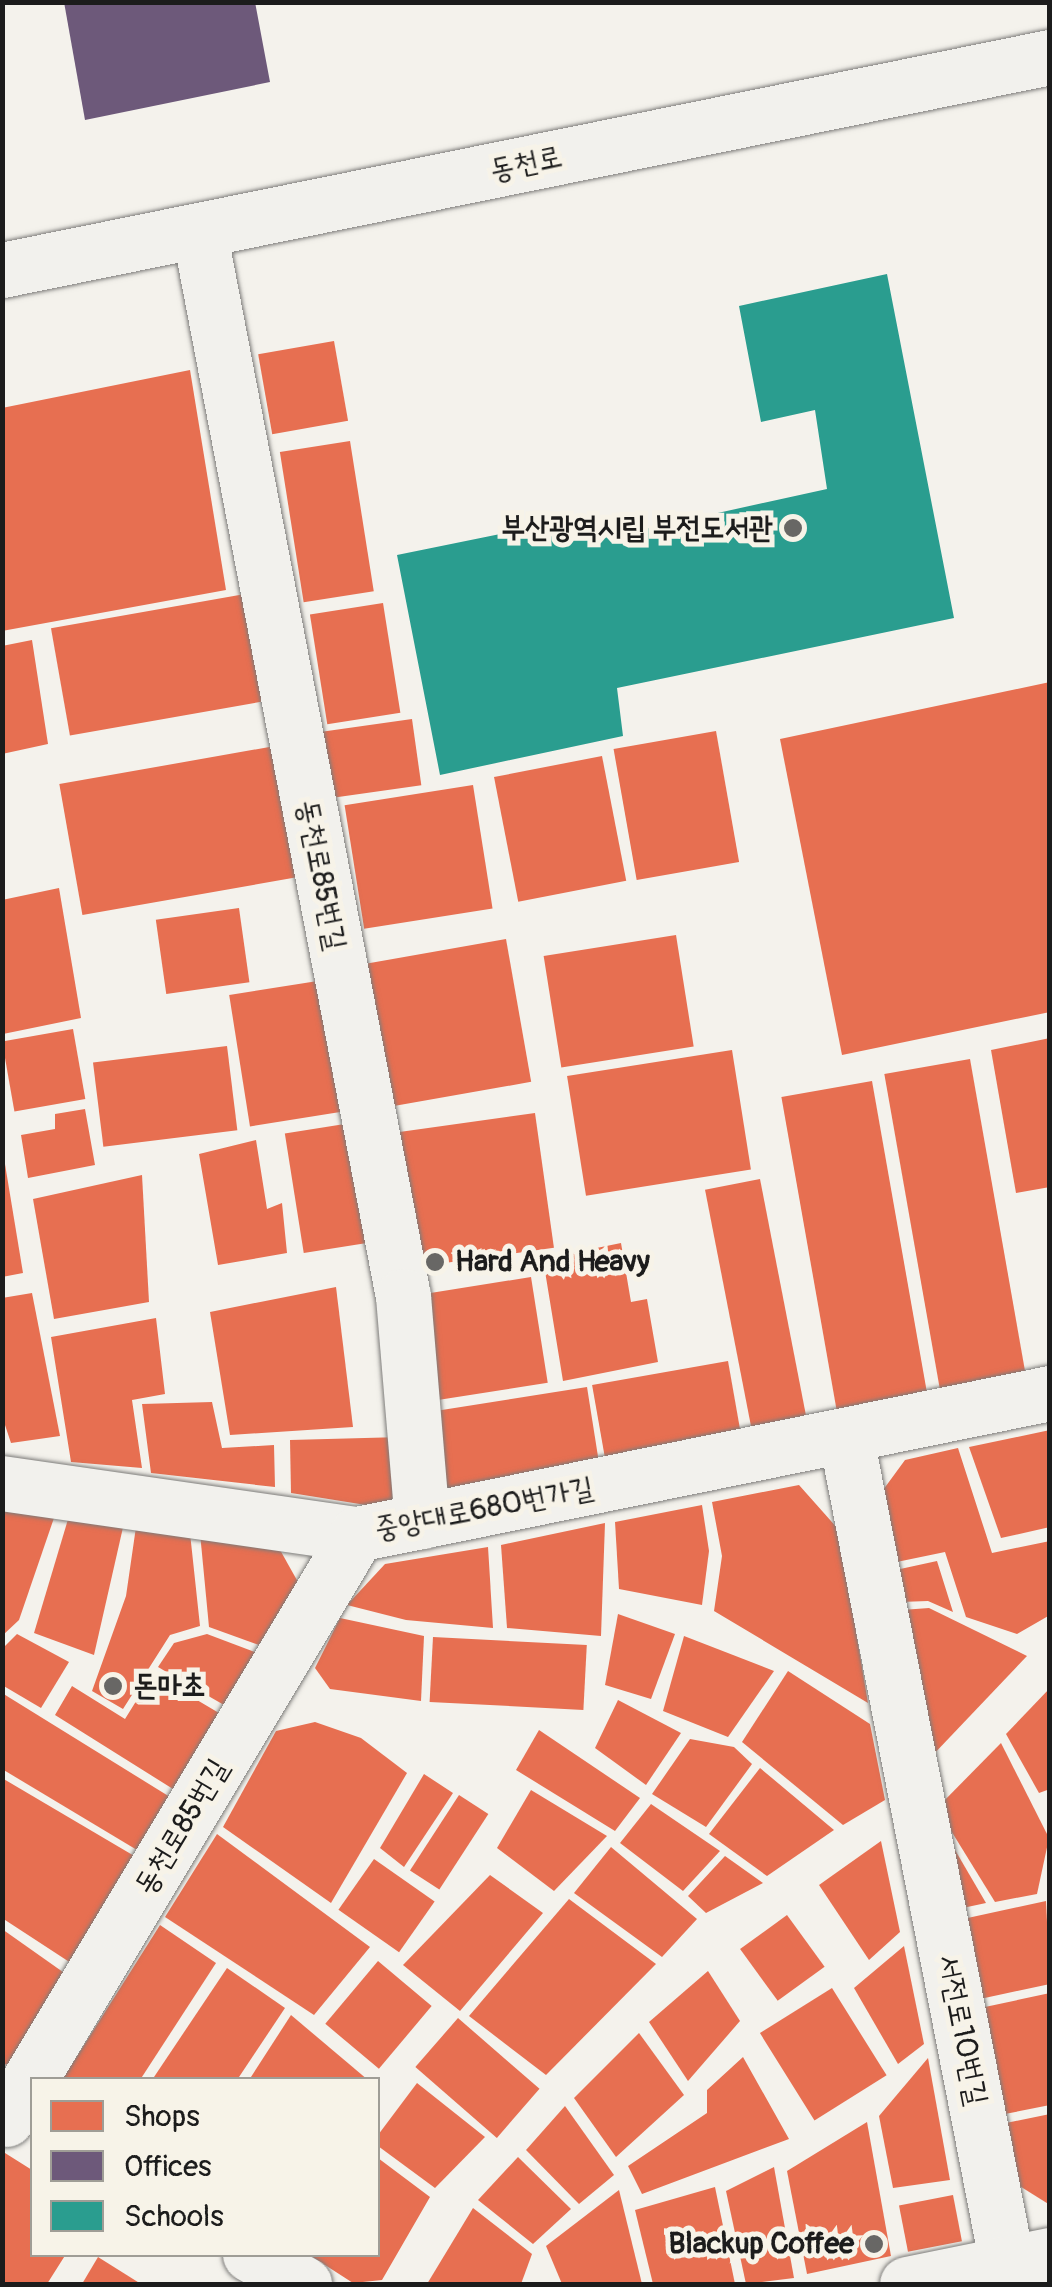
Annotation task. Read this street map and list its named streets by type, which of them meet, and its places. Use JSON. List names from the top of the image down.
{
  "streets": {
    "street": [
      "동천로",
      "동천로85번길",
      "중앙대로680번가길",
      "서전로10번길"
    ]
  },
  "crossings": [
    ["동천로", "동천로85번길"],
    ["동천로85번길", "중앙대로680번가길"],
    ["중앙대로680번가길", "서전로10번길"]
  ],
  "places": [
    "부산광역시립 부전도서관",
    "Hard And Heavy",
    "돈마초",
    "Blackup Coffee"
  ],
  "legend": ["Shops", "Offices", "Schools"]
}
